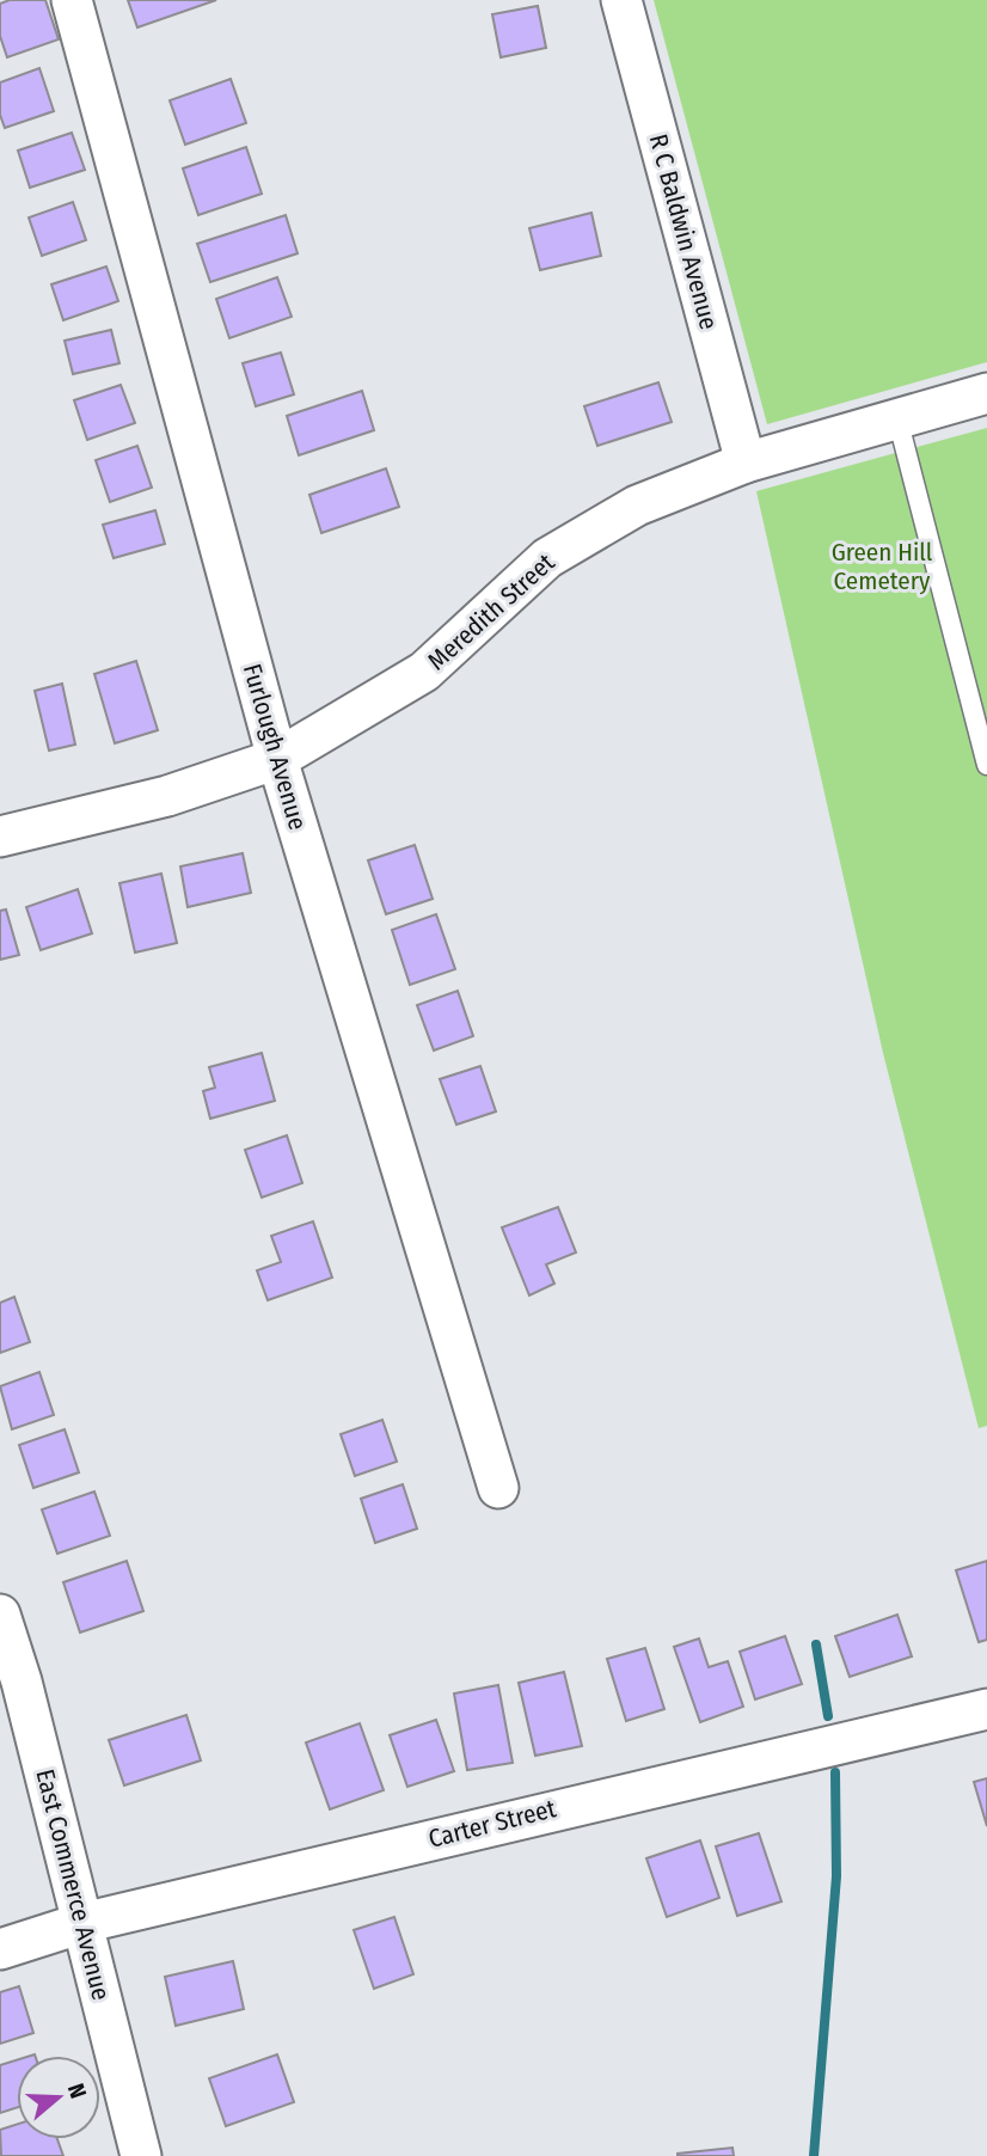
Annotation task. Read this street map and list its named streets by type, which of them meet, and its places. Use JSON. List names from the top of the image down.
{
  "streets": {
    "street": [
      "R C Baldwin Avenue",
      "Meredith Street",
      "Furlough Avenue",
      "Carter Street",
      "East Commerce Avenue"
    ]
  },
  "crossings": [
    ["R C Baldwin Avenue", "Meredith Street"],
    ["Meredith Street", "Furlough Avenue"],
    ["Carter Street", "East Commerce Avenue"]
  ],
  "parks": ["Green Hill Cemetery"],
  "north": "right"
}
